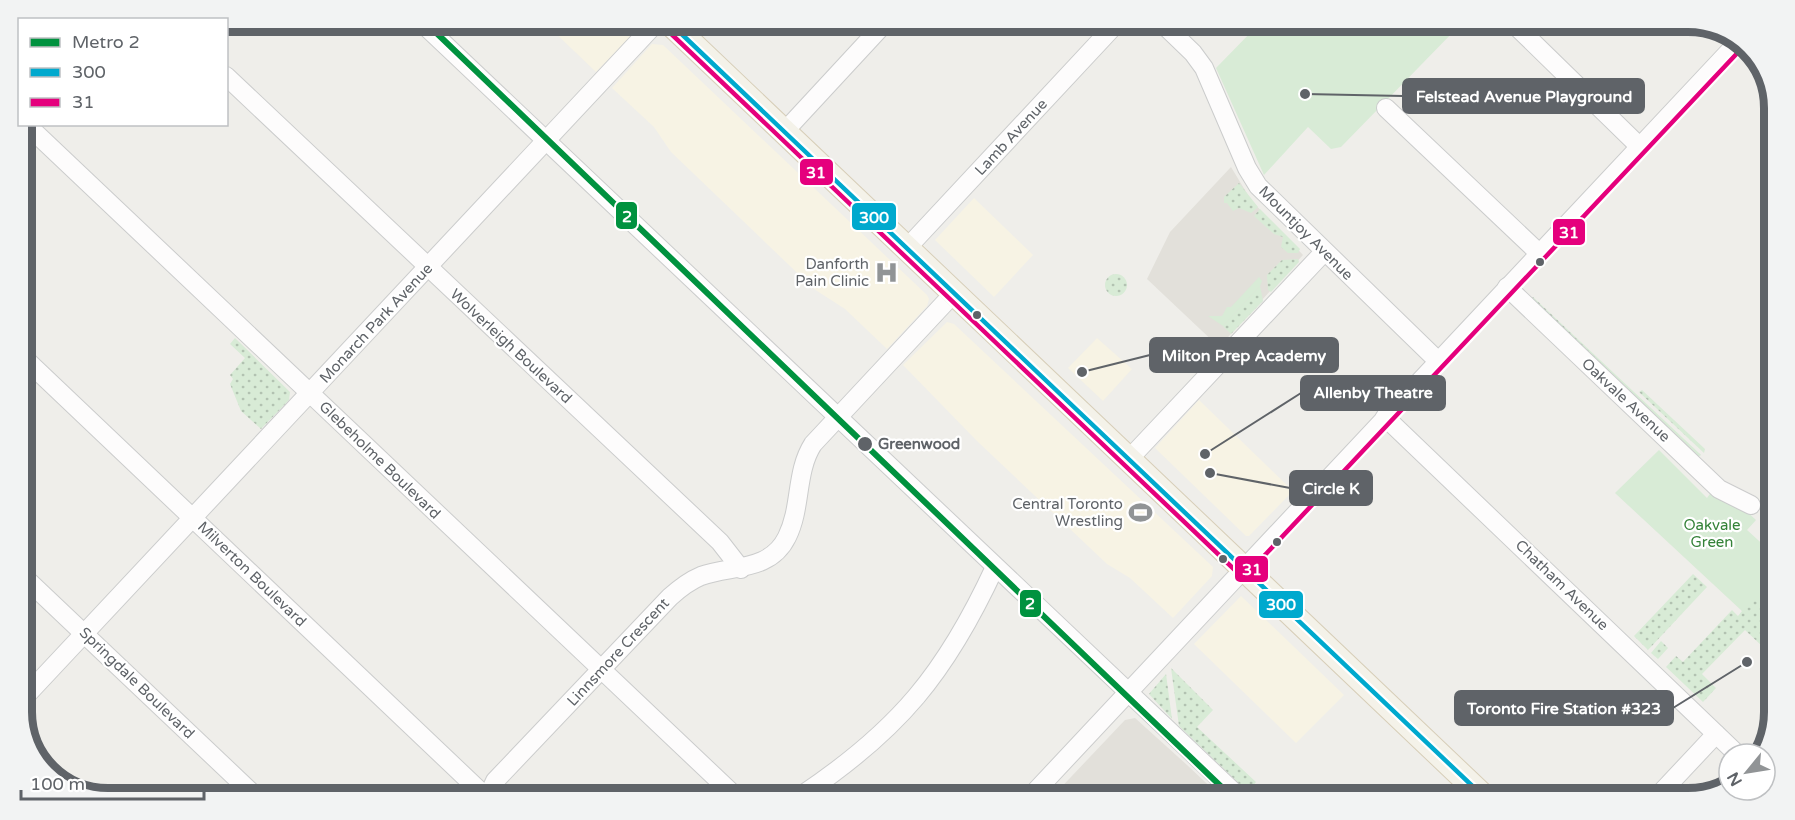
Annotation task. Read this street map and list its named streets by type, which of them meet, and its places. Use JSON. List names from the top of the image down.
{
  "streets": {
    "street": [
      "Lamb Avenue",
      "Mountjoy Avenue",
      "Monarch Park Avenue",
      "Wolverleigh Boulevard",
      "Oakvale Avenue",
      "Glebeholme Boulevard",
      "Milverton Boulevard",
      "Chatham Avenue",
      "Linnsmore Crescent",
      "Springdale Boulevard"
    ]
  },
  "crossings": [
    ["Monarch Park Avenue", "Wolverleigh Boulevard"],
    ["Monarch Park Avenue", "Glebeholme Boulevard"],
    ["Monarch Park Avenue", "Milverton Boulevard"],
    ["Monarch Park Avenue", "Springdale Boulevard"],
    ["Wolverleigh Boulevard", "Linnsmore Crescent"],
    ["Glebeholme Boulevard", "Linnsmore Crescent"]
  ],
  "parks": ["Oakvale Green"],
  "places": {
    "other": [
      "Felstead Avenue Playground",
      "Milton Prep Academy",
      "Greenwood",
      "Allenby Theatre",
      "Circle K",
      "Toronto Fire Station #323"
    ],
    "hospital": ["Danforth Pain Clinic"],
    "sports": ["Central Toronto Wrestling"]
  },
  "lines": ["metro line 2", "transit line 300", "transit line 31"],
  "legend": ["Metro 2", "300", "31"],
  "scale_bar": "100 m",
  "north": "bottom left"
}
